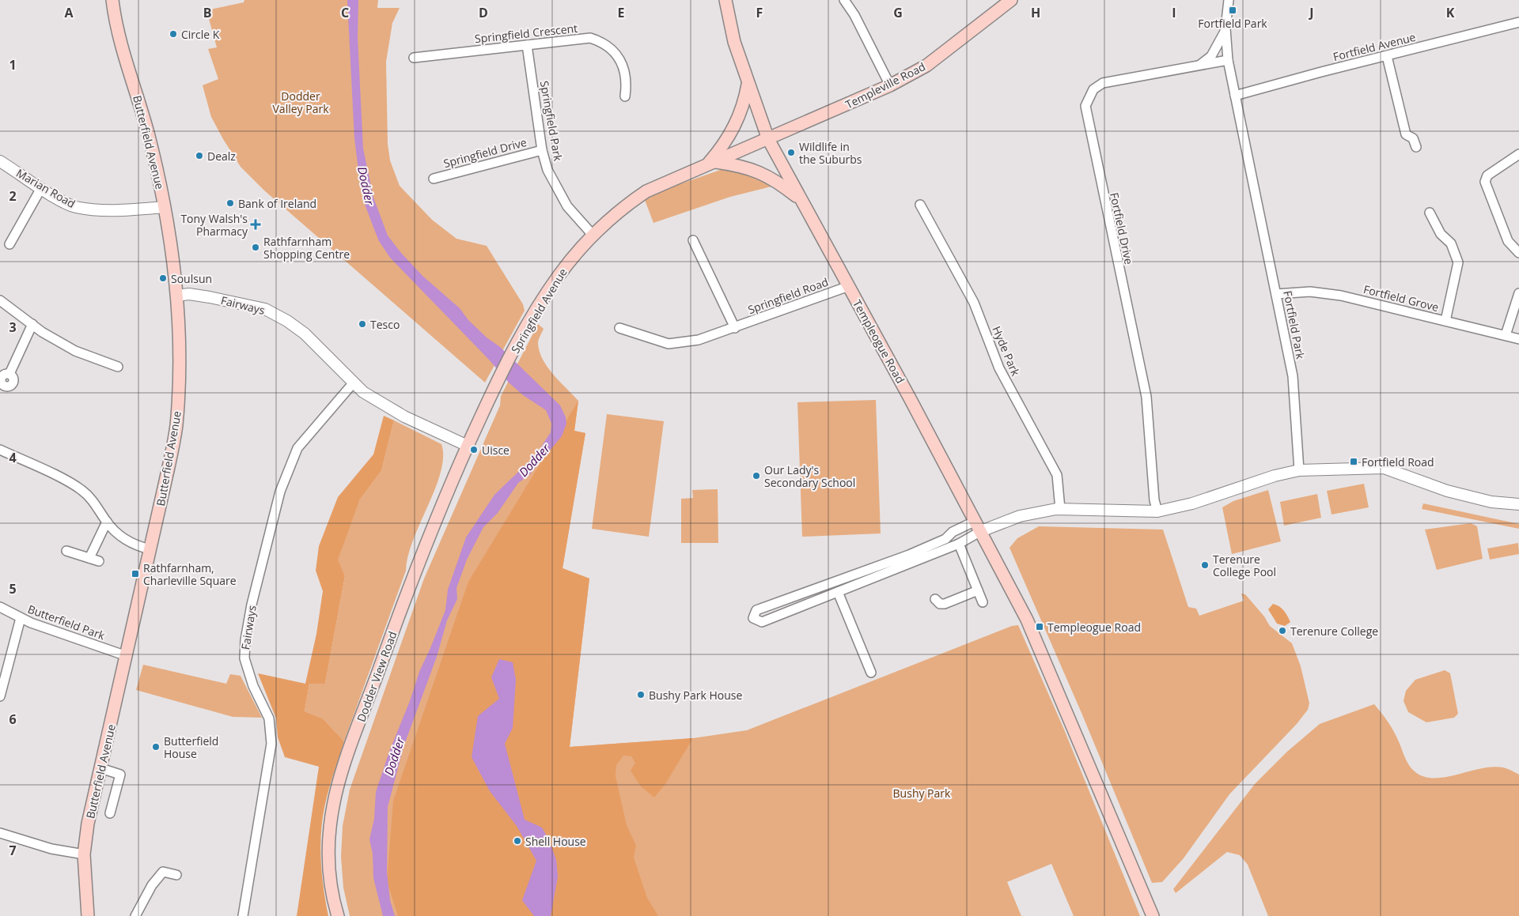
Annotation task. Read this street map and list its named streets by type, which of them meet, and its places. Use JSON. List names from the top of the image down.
{
  "streets": {
    "main road": [
      "Templeville Road",
      "Butterfield Avenue",
      "Springfield Avenue",
      "Templeogue Road",
      "Dodder View Road"
    ],
    "street": [
      "Springfield Crescent",
      "Fortfield Avenue",
      "Springfield Park",
      "Springfield Drive",
      "Marian Road",
      "Fortfield Drive",
      "Springfield Road",
      "Fortfield Grove",
      "Fairways",
      "Fortfield Park",
      "Hyde Park",
      "Butterfield Park"
    ]
  },
  "crossings": [
    ["Springfield Crescent", "Springfield Park"],
    ["Fortfield Avenue", "Fortfield Park"],
    ["Templeville Road", "Springfield Avenue"],
    ["Templeville Road", "Templeogue Road"],
    ["Springfield Park", "Springfield Drive"],
    ["Springfield Park", "Springfield Avenue"],
    ["Butterfield Avenue", "Marian Road"],
    ["Butterfield Avenue", "Fairways"],
    ["Butterfield Avenue", "Butterfield Park"],
    ["Fortfield Drive", "Fortfield Park"],
    ["Springfield Road", "Templeogue Road"],
    ["Fortfield Grove", "Fortfield Park"],
    ["Fairways", "Springfield Avenue"],
    ["Fairways", "Dodder View Road"],
    ["Springfield Avenue", "Templeogue Road"],
    ["Springfield Avenue", "Dodder View Road"]
  ],
  "water": ["Dodder"],
  "parks": ["Dodder Valley Park", "Bushy Park"],
  "places": {
    "transit": [
      "Fortfield Park",
      "Fortfield Road",
      "Rathfarnham, Charleville Square",
      "Templeogue Road"
    ],
    "other": [
      "Circle K",
      "Wildlife in the Suburbs",
      "Dealz",
      "Bank of Ireland",
      "Rathfarnham Shopping Centre",
      "Soulsun",
      "Tesco",
      "Uisce",
      "Our Lady's Secondary School",
      "Terenure College Pool",
      "Terenure College",
      "Bushy Park House",
      "Butterfield House",
      "Shell House"
    ],
    "health": ["Tony Walsh's Pharmacy"]
  },
  "grid": {
    "columns": [
      "A",
      "B",
      "C",
      "D",
      "E",
      "F",
      "G",
      "H",
      "I",
      "J",
      "K"
    ],
    "rows": [
      "1",
      "2",
      "3",
      "4",
      "5",
      "6",
      "7"
    ]
  }
}
